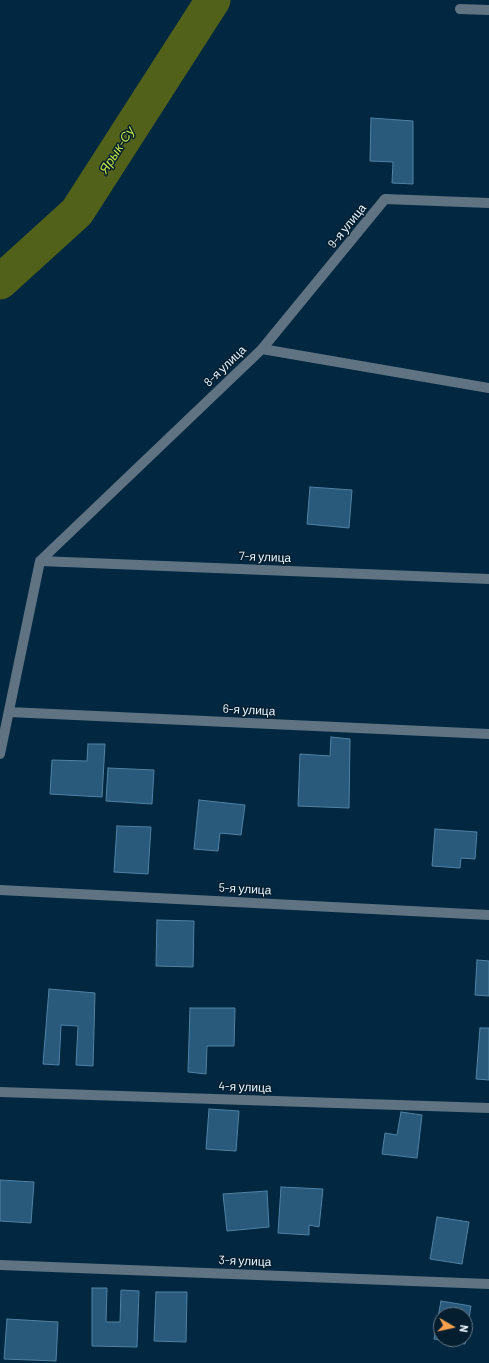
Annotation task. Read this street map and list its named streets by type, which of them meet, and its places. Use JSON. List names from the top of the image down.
{
  "streets": {
    "street": [
      "9-я улица",
      "8-я улица",
      "7-я улица",
      "6-я улица",
      "5-я улица",
      "4-я улица",
      "3-я улица"
    ]
  },
  "crossings": [
    ["9-я улица", "8-я улица"],
    ["8-я улица", "7-я улица"]
  ],
  "water": ["Ярык-Су"],
  "north": "right"
}
